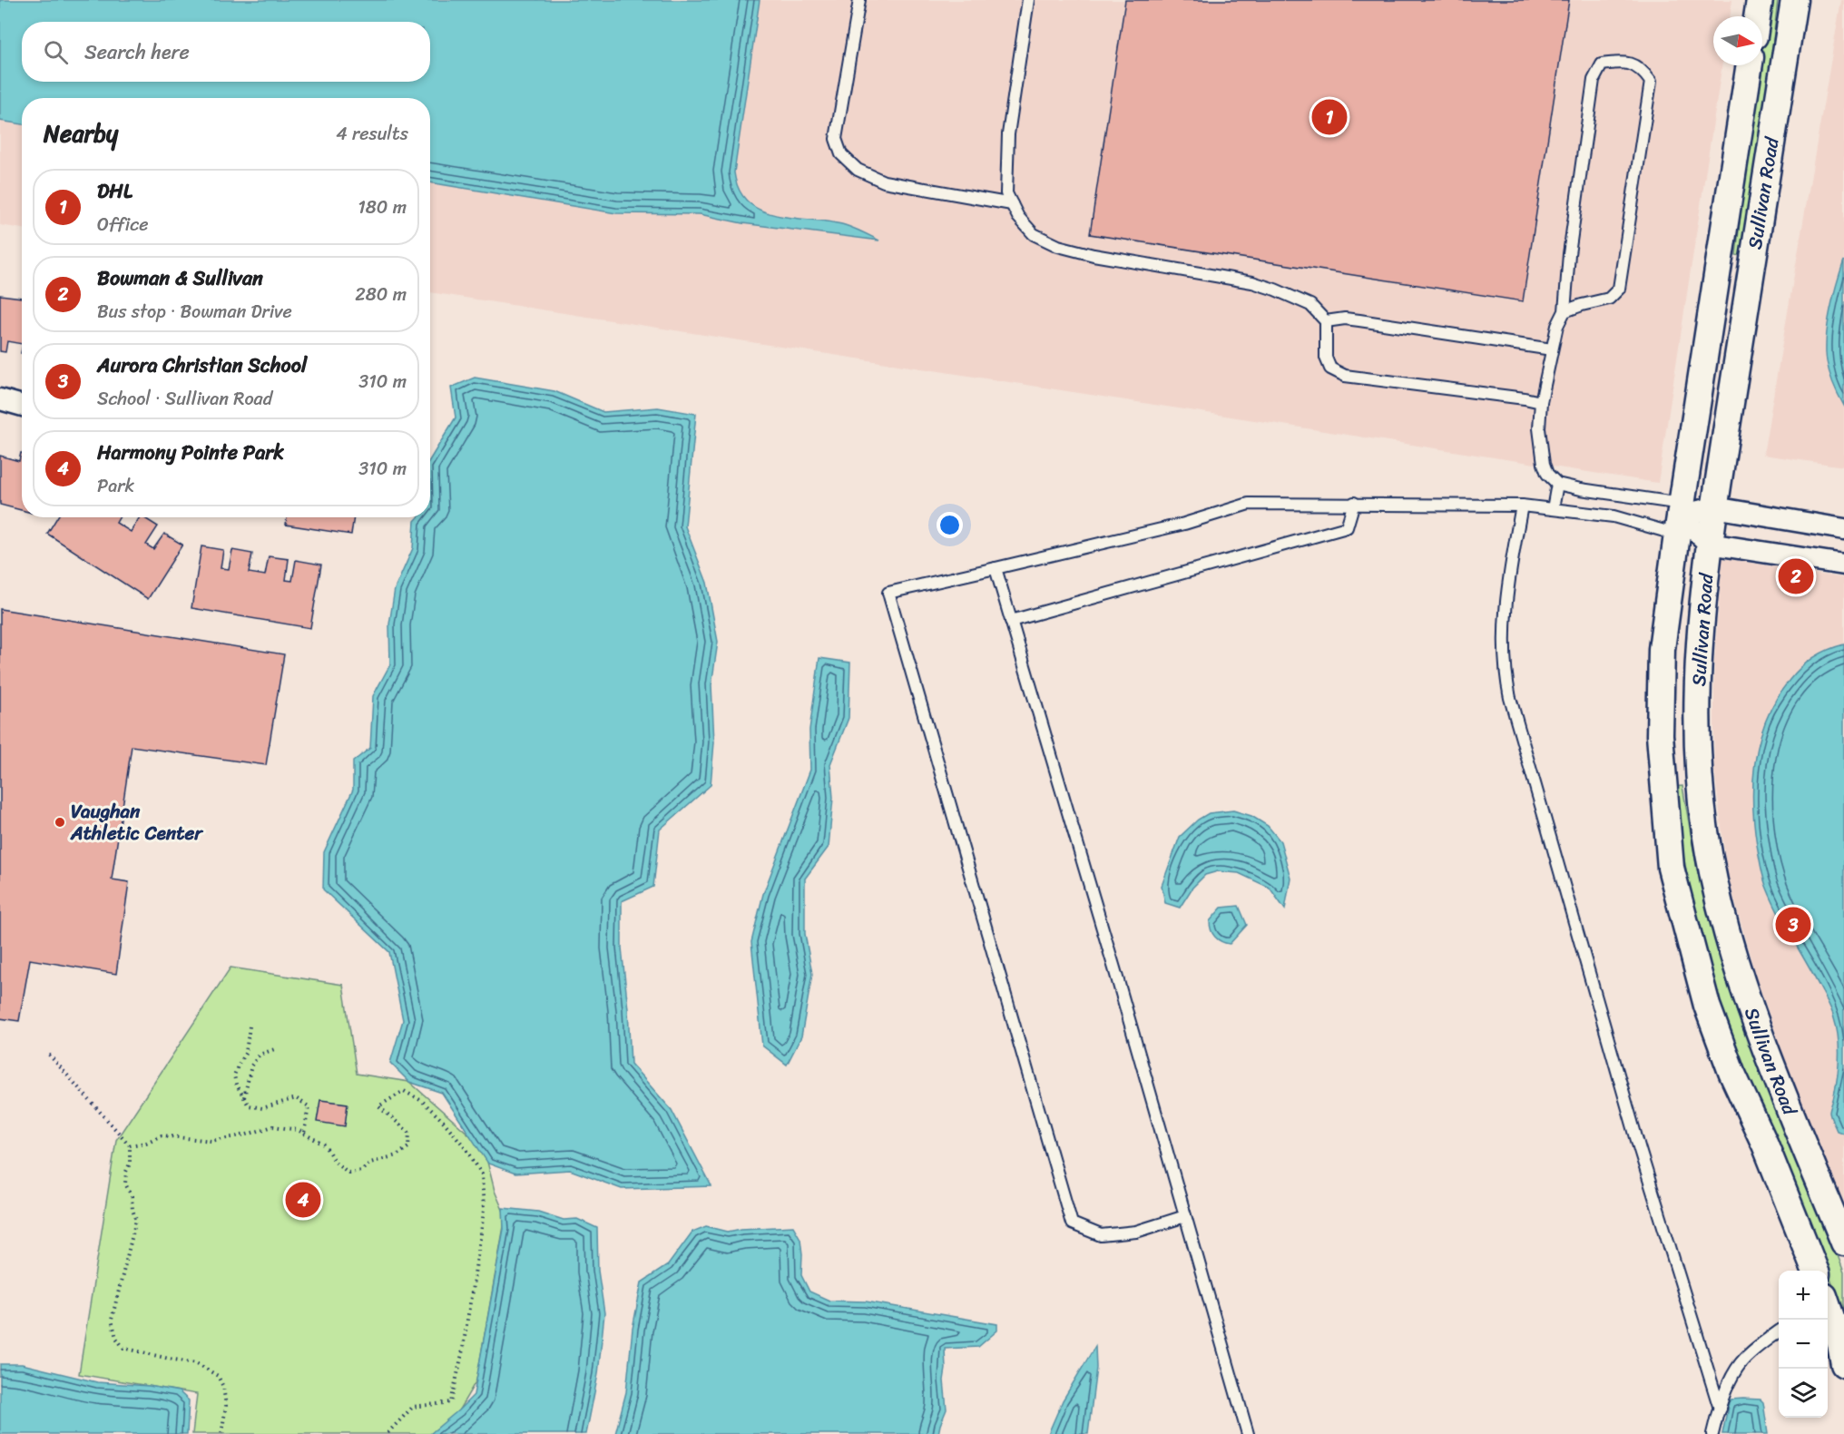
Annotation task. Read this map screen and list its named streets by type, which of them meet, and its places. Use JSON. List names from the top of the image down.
{
  "streets": {
    "street": ["Sullivan Road"]
  },
  "places": ["Vaughan Athletic Center"],
  "north": "right",
  "page": {
    "search": "Search here",
    "pins": [
      "1",
      "2",
      "3",
      "4"
    ],
    "heading": ["Nearby", "4 results"],
    "list": [
      {
        "mark": "1",
        "name": "DHL",
        "note": "Office",
        "value": "180 m"
      },
      {
        "mark": "2",
        "name": "Bowman & Sullivan",
        "note": "Bus stop · Bowman Drive",
        "value": "280 m"
      },
      {
        "mark": "3",
        "name": "Aurora Christian School",
        "note": "School · Sullivan Road",
        "value": "310 m"
      },
      {
        "mark": "4",
        "name": "Harmony Pointe Park",
        "note": "Park",
        "value": "310 m"
      }
    ],
    "map_buttons": ["+", "−"]
  }
}
